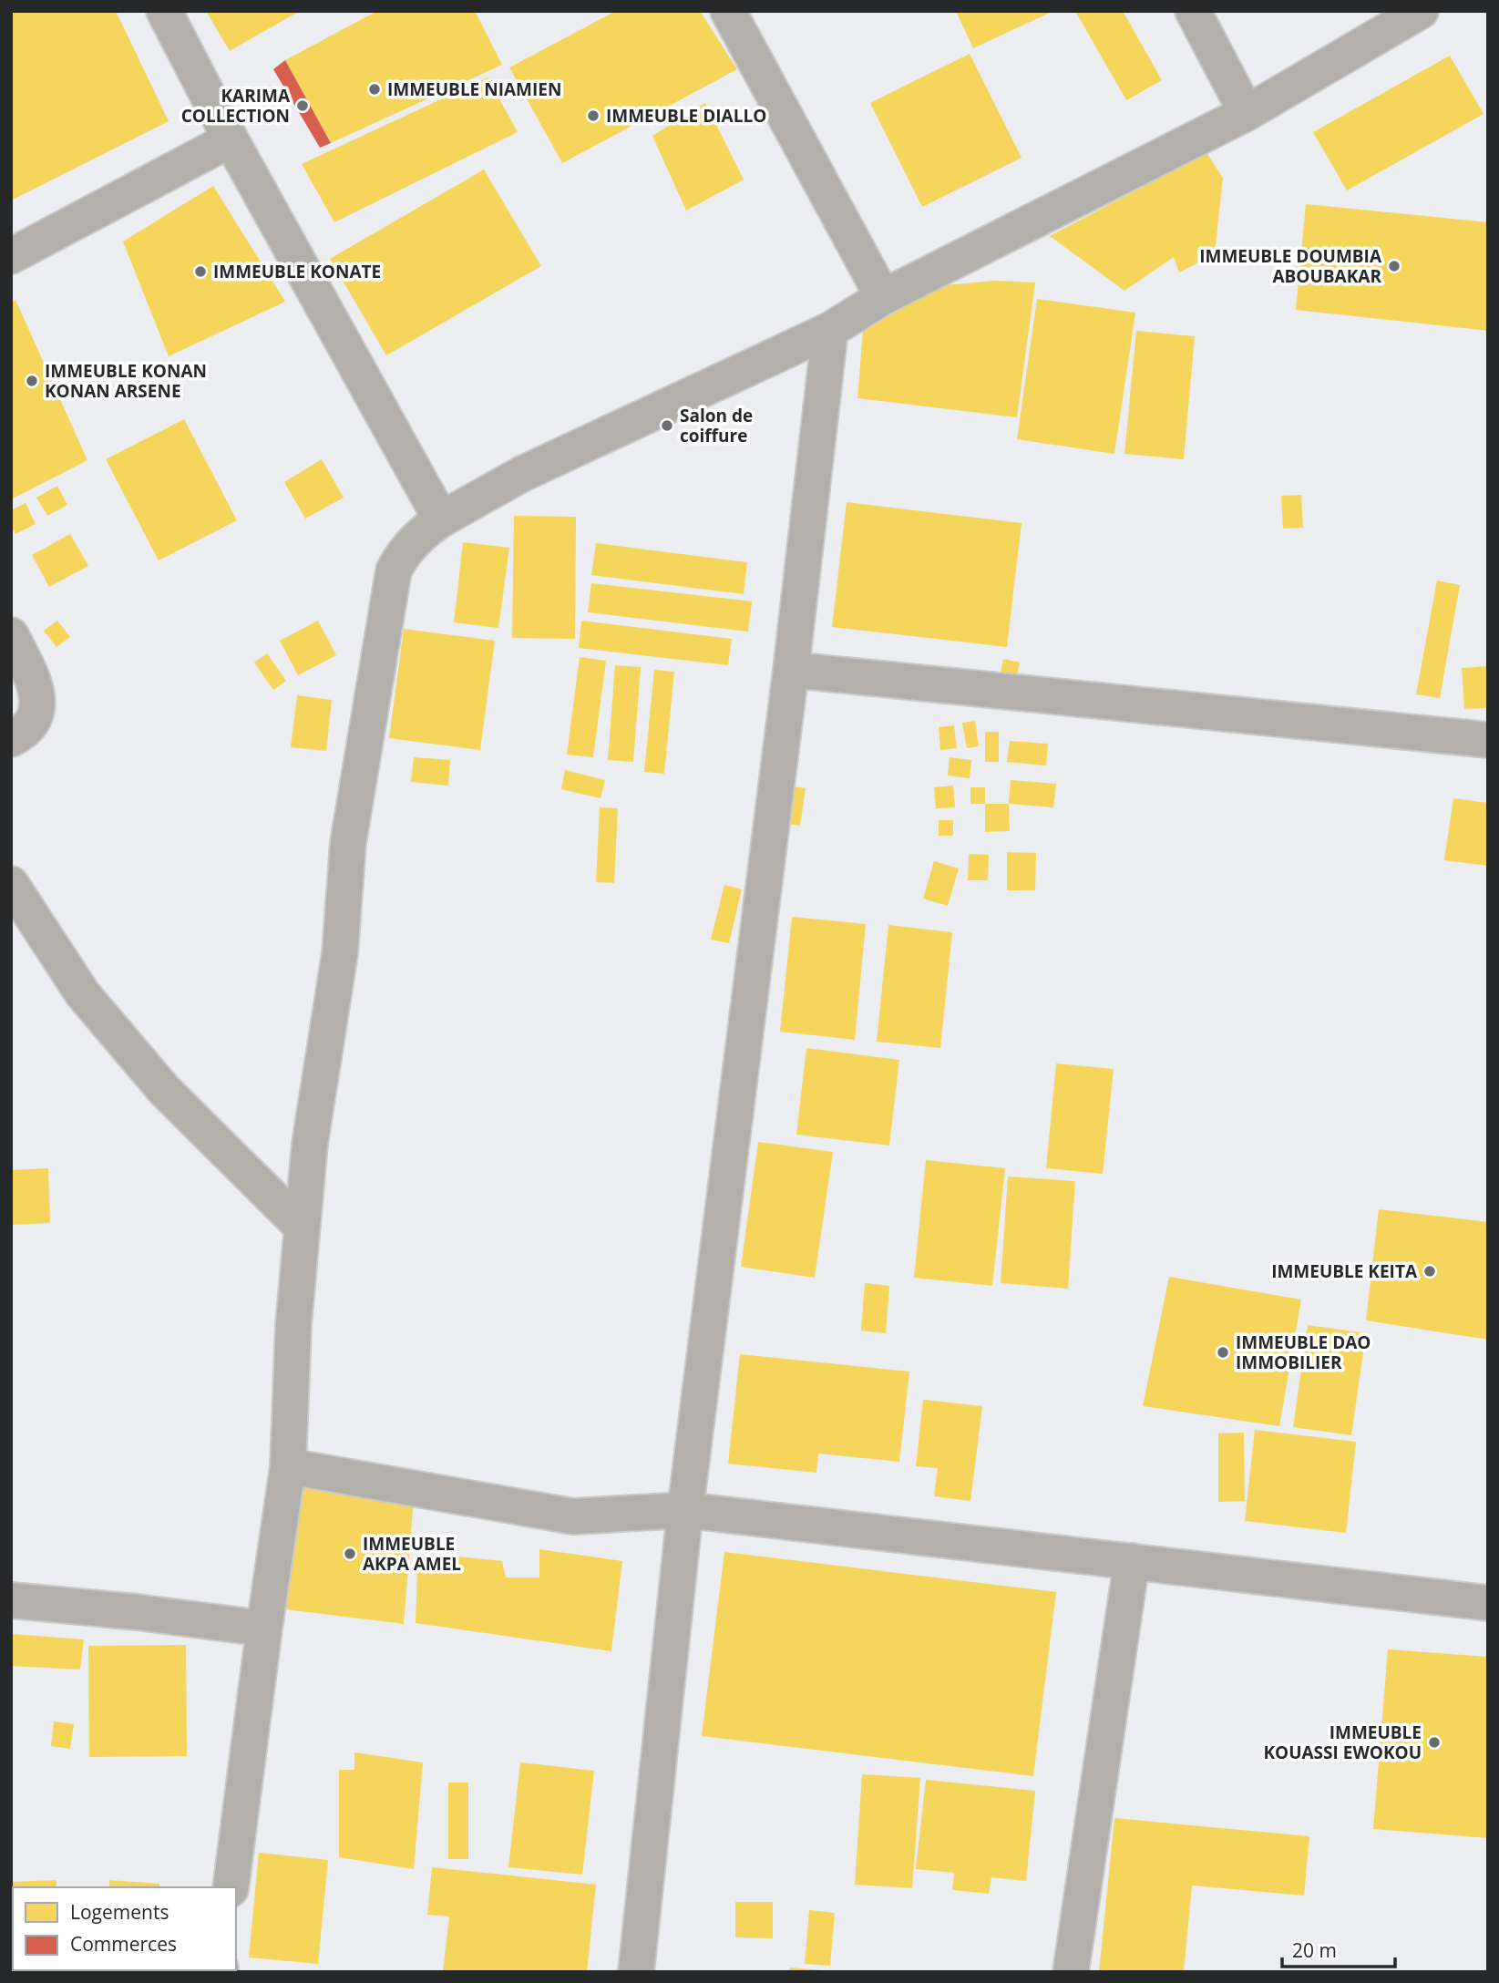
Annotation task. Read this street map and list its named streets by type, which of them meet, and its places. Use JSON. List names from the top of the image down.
{
  "places": [
    "IMMEUBLE NIAMIEN",
    "KARIMA COLLECTION",
    "IMMEUBLE DIALLO",
    "IMMEUBLE DOUMBIA ABOUBAKAR",
    "IMMEUBLE KONATE",
    "IMMEUBLE KONAN KONAN ARSENE",
    "Salon de coiffure",
    "IMMEUBLE KEITA",
    "IMMEUBLE DAO IMMOBILIER",
    "IMMEUBLE AKPA AMEL",
    "IMMEUBLE KOUASSI EWOKOU"
  ],
  "legend": ["Logements", "Commerces"],
  "scale_bar": "20 m"
}
